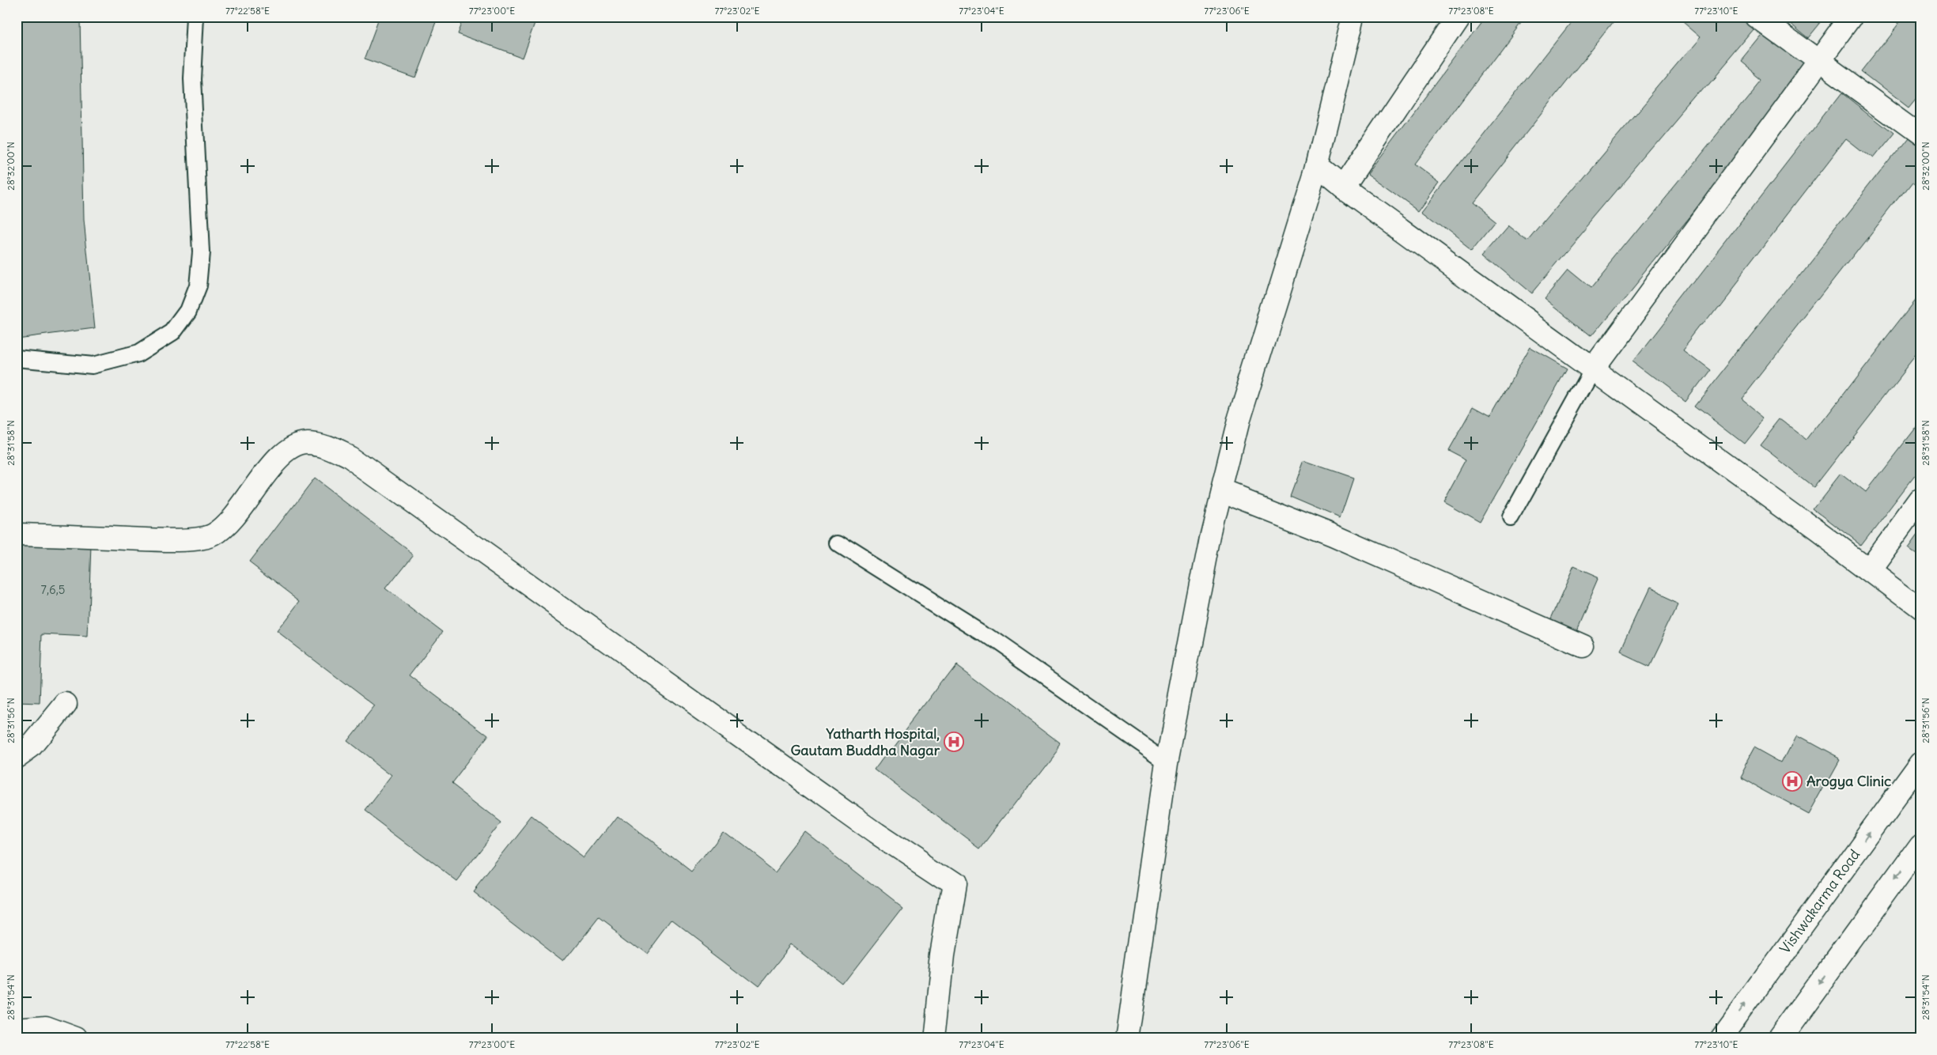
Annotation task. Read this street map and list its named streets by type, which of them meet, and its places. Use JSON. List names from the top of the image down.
{
  "streets": {
    "street": ["Vishwakarma Road"]
  },
  "places": {
    "hospital": ["Yatharth Hospital, Gautam Buddha Nagar", "Arogya Clinic"]
  },
  "house_numbers": ["7,6,5"],
  "coordinates": [
    "77°22'58\"E",
    "77°23'00\"E",
    "77°23'02\"E",
    "77°23'04\"E",
    "77°23'06\"E",
    "77°23'08\"E",
    "77°23'10\"E",
    "28°32'00\"N",
    "28°31'58\"N",
    "28°31'56\"N",
    "28°31'54\"N"
  ]
}
